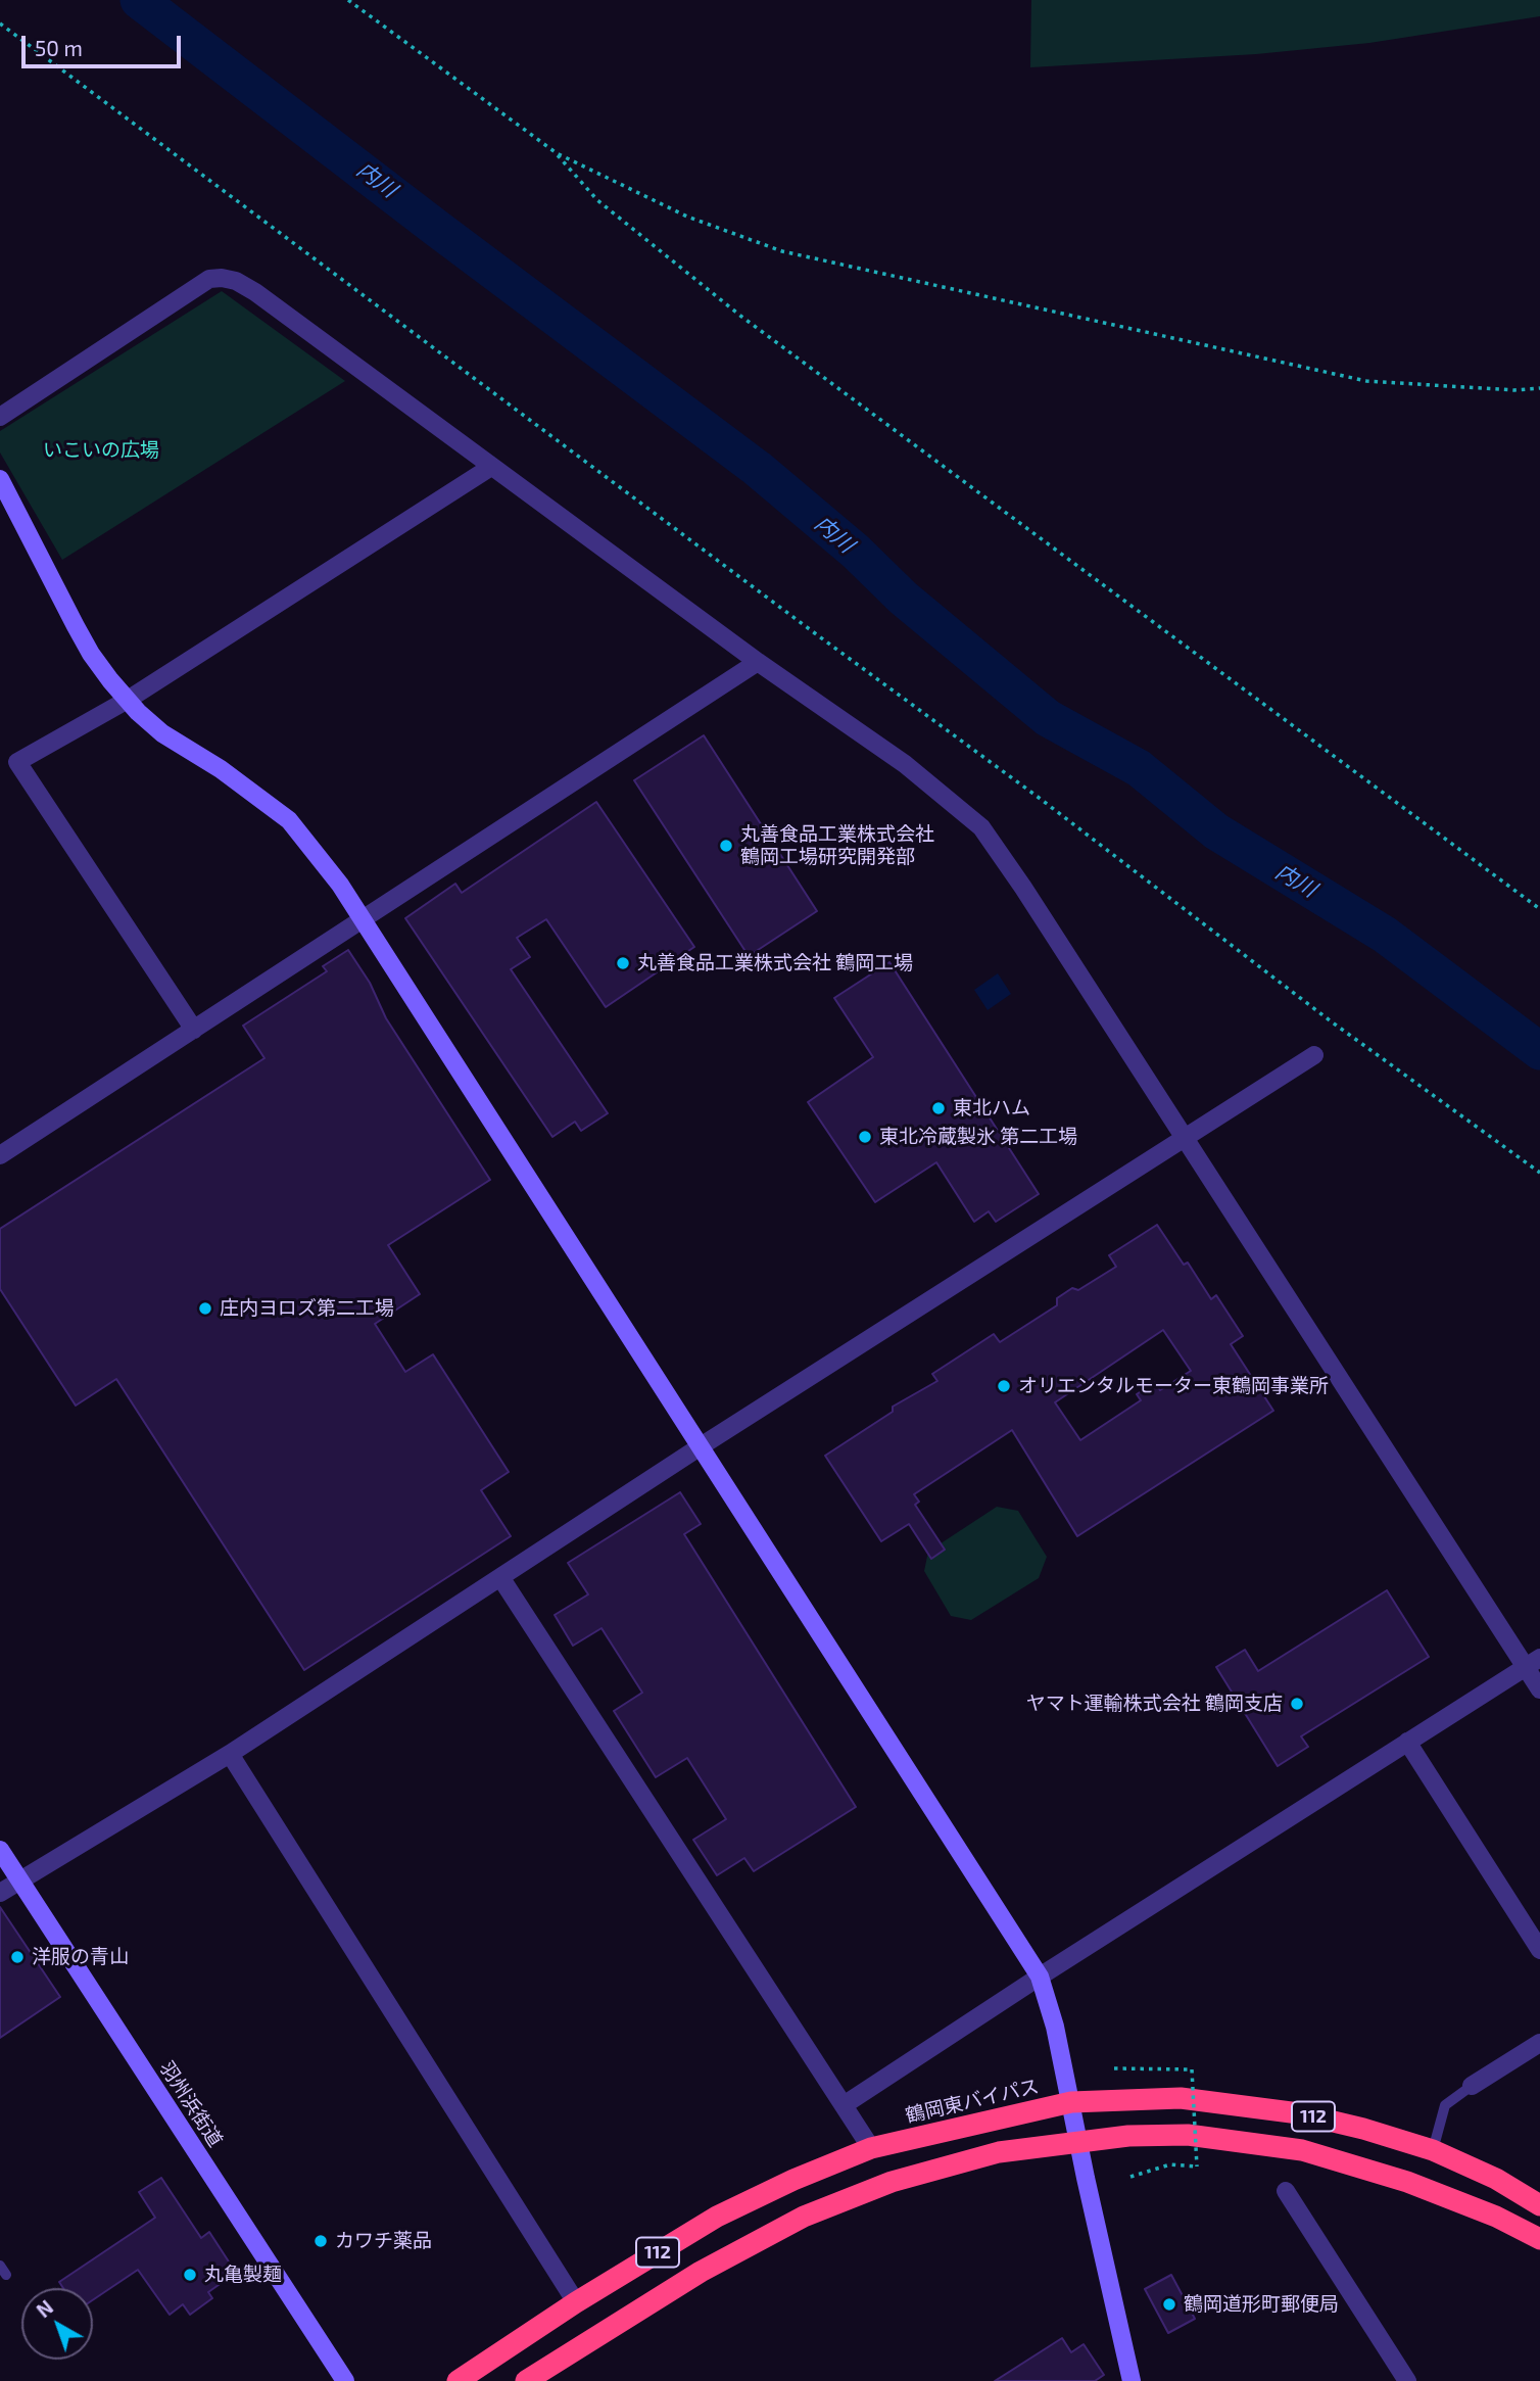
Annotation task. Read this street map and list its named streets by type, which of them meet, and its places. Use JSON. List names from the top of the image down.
{
  "streets": {
    "highway": ["鶴岡東バイパス", "112"],
    "street": ["羽州浜街道"]
  },
  "water": ["内川"],
  "parks": ["いこいの広場"],
  "places": [
    "丸善食品工業株式会社 鶴岡工場研究開発部",
    "丸善食品工業株式会社 鶴岡工場",
    "東北ハム",
    "東北冷蔵製氷 第二工場",
    "庄内ヨロズ第二工場",
    "オリエンタルモーター東鶴岡事業所",
    "ヤマト運輸株式会社 鶴岡支店",
    "洋服の青山",
    "カワチ薬品",
    "丸亀製麺",
    "鶴岡道形町郵便局"
  ],
  "scale_bar": "50 m",
  "north": "top left"
}
